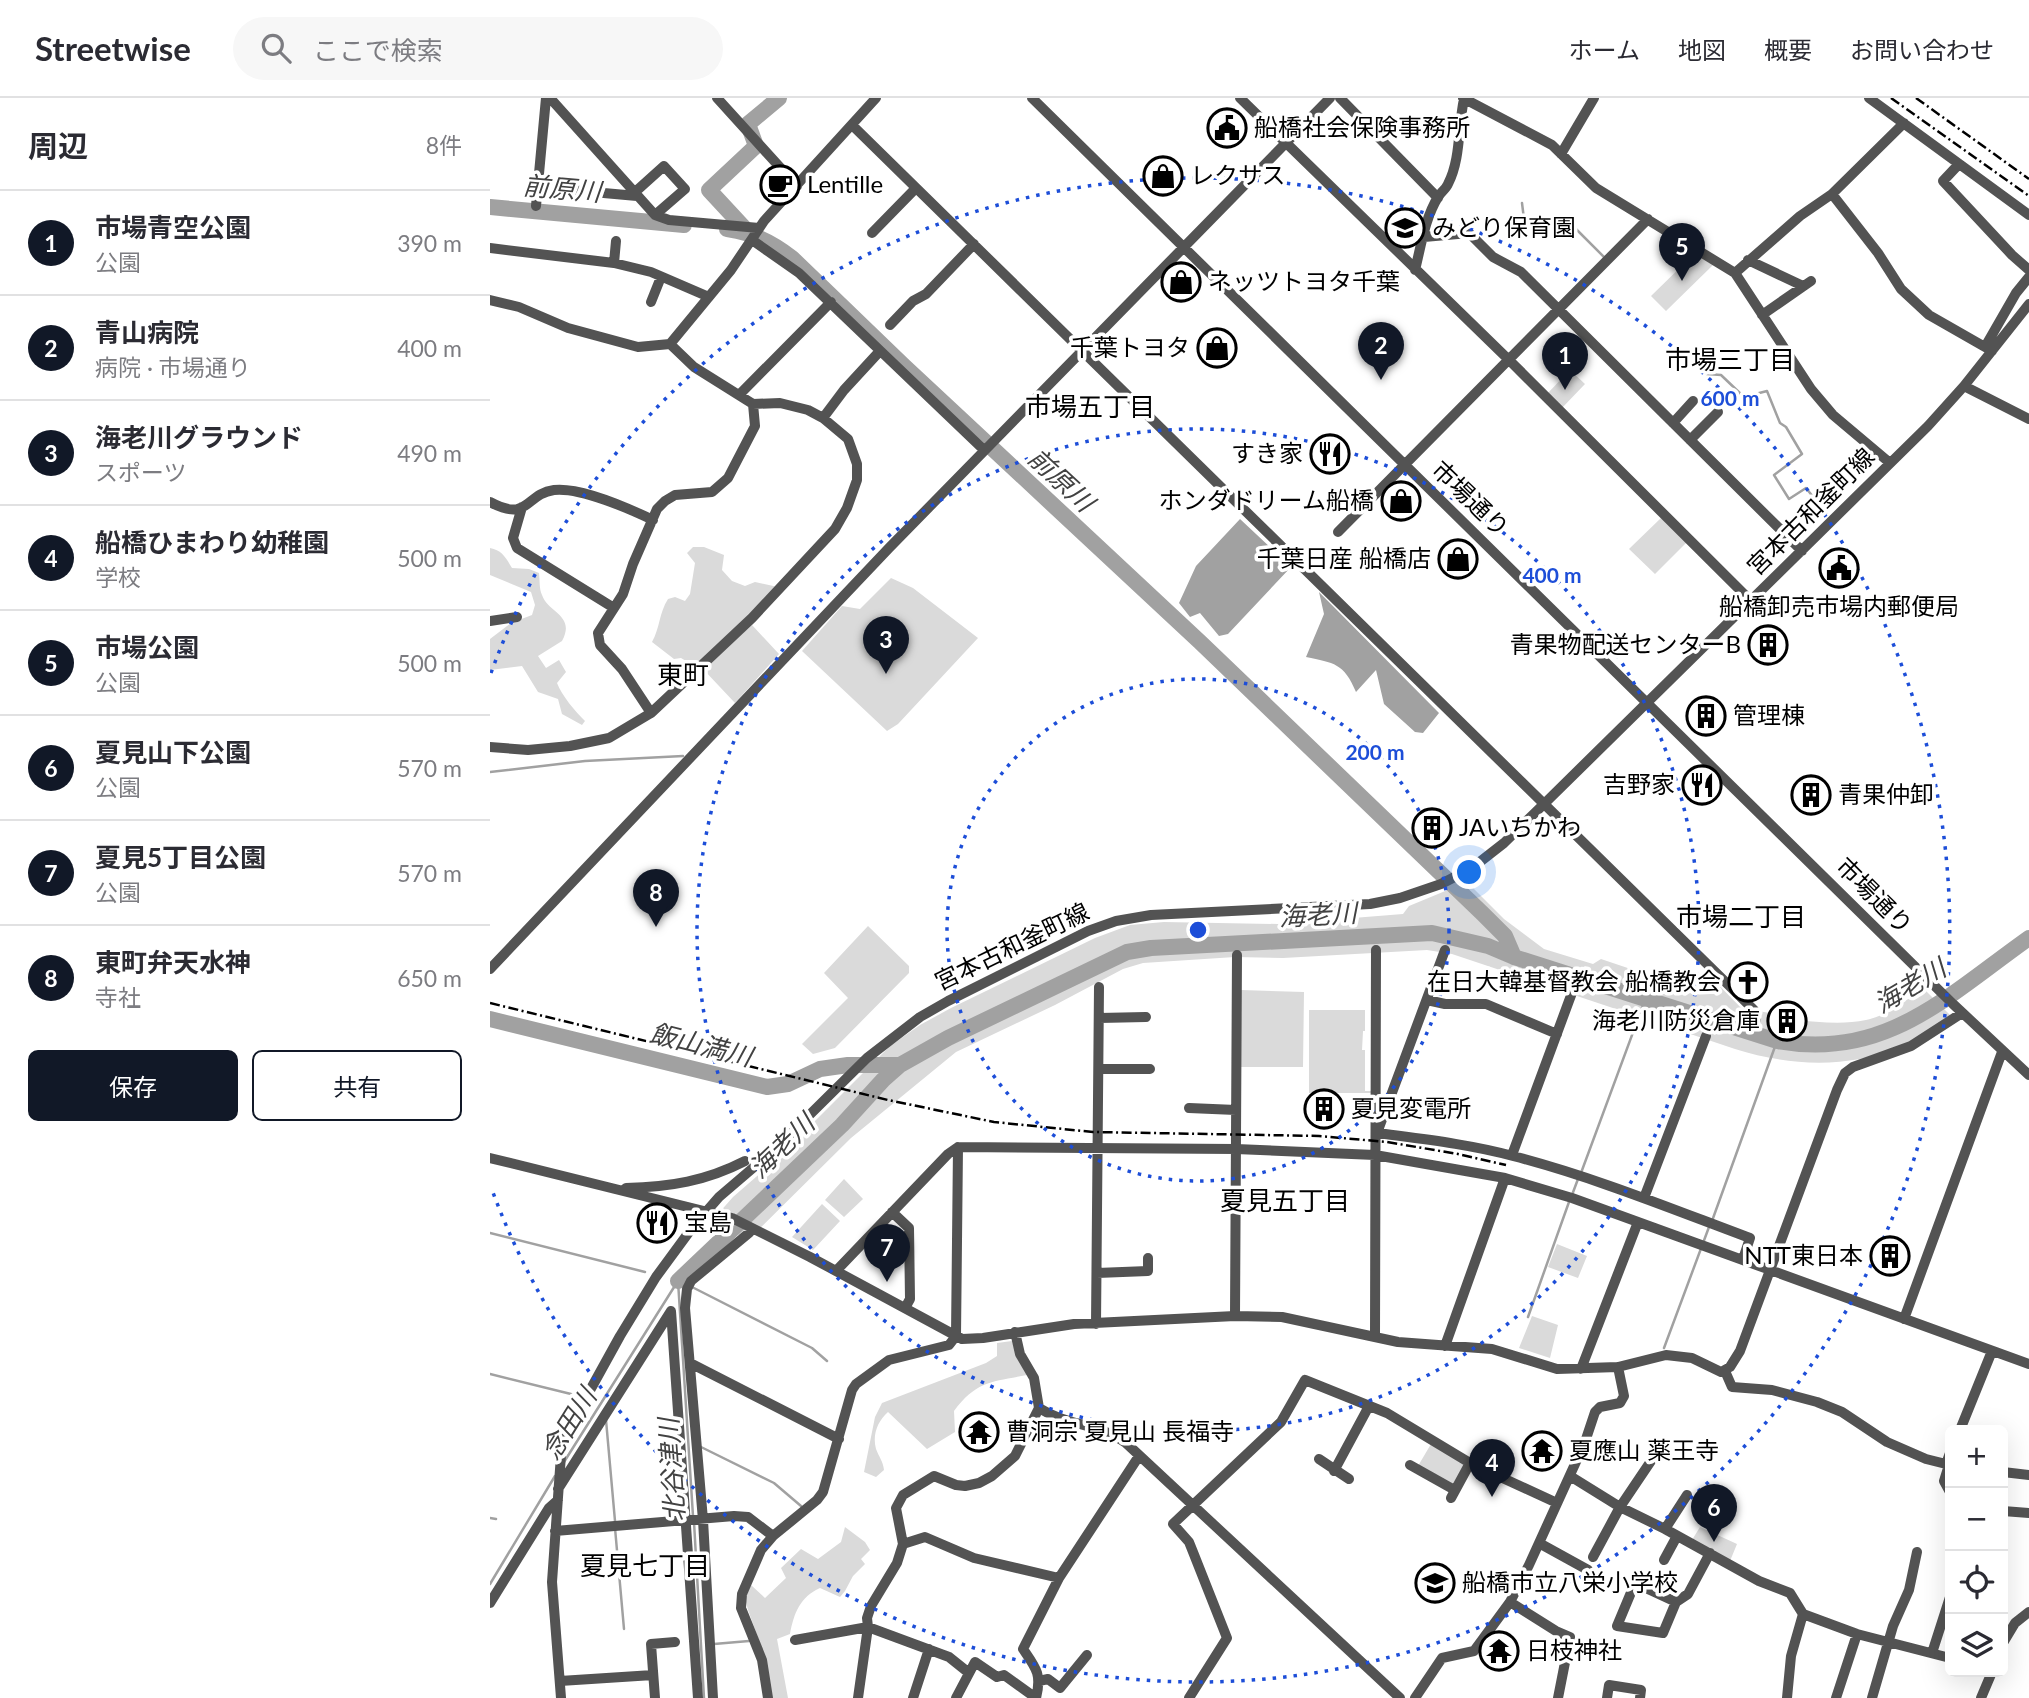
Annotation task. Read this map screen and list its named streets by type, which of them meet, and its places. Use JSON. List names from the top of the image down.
{
  "streets": {
    "street": ["市場通り", "宮本古和釜町線"]
  },
  "crossings": [
    ["市場通り", "宮本古和釜町線"]
  ],
  "districts": [
    "市場三丁目",
    "市場五丁目",
    "東町",
    "市場二丁目",
    "夏見五丁目",
    "夏見七丁目"
  ],
  "water": [
    "前原川",
    "海老川",
    "飯山満川",
    "念田川",
    "北谷津川"
  ],
  "places": {
    "public building": ["船橋社会保険事務所", "船橋卸売市場内郵便局"],
    "shop": [
      "レクサス",
      "ネッツトヨタ千葉",
      "千葉トヨタ",
      "ホンダドリーム船橋",
      "千葉日産 船橋店"
    ],
    "cafe": ["Lentille"],
    "school or university": ["みどり保育園", "船橋市立八栄小学校"],
    "restaurant": ["すき家", "吉野家", "宝島"],
    "building": [
      "青果物配送センターB",
      "管理棟",
      "青果仲卸",
      "JAいちかわ",
      "海老川防災倉庫",
      "夏見変電所",
      "NTT東日本"
    ],
    "church": ["在日大韓基督教会 船橋教会"],
    "temple": ["曹洞宗 夏見山 長福寺", "夏應山 薬王寺", "日枝神社"]
  },
  "page": {
    "header": "Streetwise",
    "search": "ここで検索",
    "nav": [
      "ホーム",
      "地図",
      "概要",
      "お問い合わせ"
    ],
    "heading": ["周辺", "8件"],
    "list": [
      {
        "mark": "1",
        "name": "市場青空公園",
        "note": "公園",
        "value": "390 m"
      },
      {
        "mark": "2",
        "name": "青山病院",
        "note": "病院 · 市場通り",
        "value": "400 m"
      },
      {
        "mark": "3",
        "name": "海老川グラウンド",
        "note": "スポーツ",
        "value": "490 m"
      },
      {
        "mark": "4",
        "name": "船橋ひまわり幼稚園",
        "note": "学校",
        "value": "500 m"
      },
      {
        "mark": "5",
        "name": "市場公園",
        "note": "公園",
        "value": "500 m"
      },
      {
        "mark": "6",
        "name": "夏見山下公園",
        "note": "公園",
        "value": "570 m"
      },
      {
        "mark": "7",
        "name": "夏見5丁目公園",
        "note": "公園",
        "value": "570 m"
      },
      {
        "mark": "8",
        "name": "東町弁天水神",
        "note": "寺社",
        "value": "650 m"
      }
    ],
    "pins": [
      "5",
      "2",
      "1",
      "3",
      "8",
      "7",
      "4",
      "6"
    ],
    "buttons": ["保存", "共有"],
    "map_buttons": ["+", "−"]
  },
  "rings": ["600 m", "400 m", "200 m"]
}
